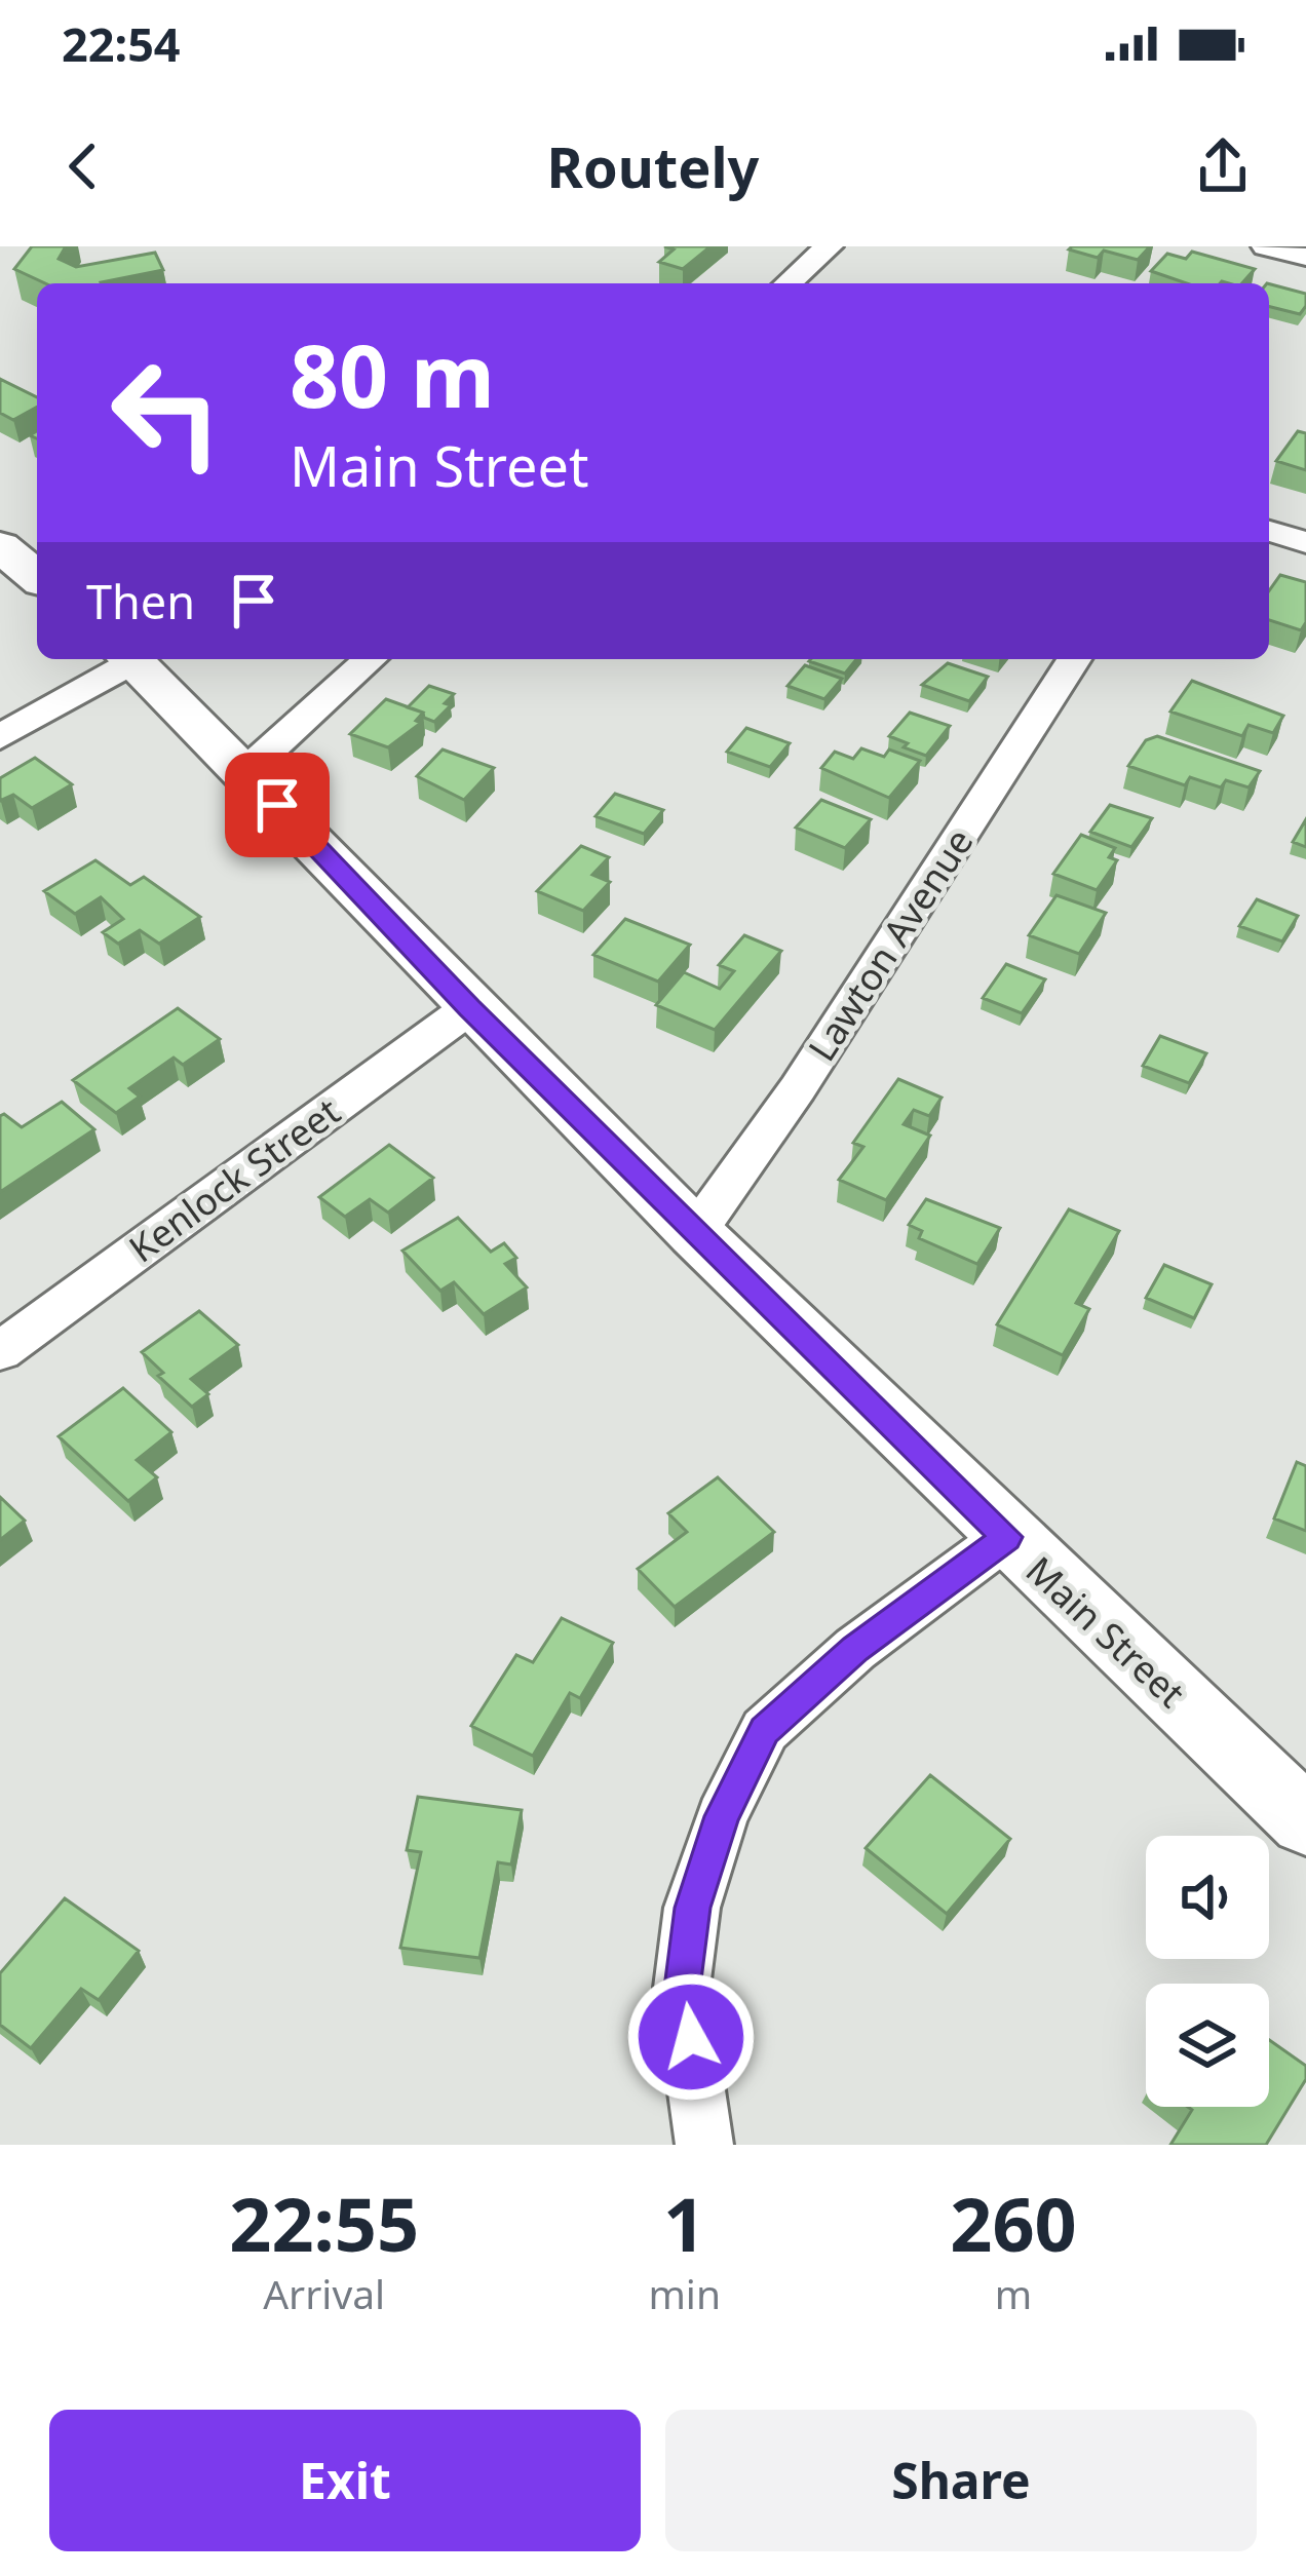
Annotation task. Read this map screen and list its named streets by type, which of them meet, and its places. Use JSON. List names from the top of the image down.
{
  "streets": {
    "main road": ["Main Street"],
    "street": ["Lawton Avenue", "Kenlock Street"]
  },
  "crossings": [
    ["Lawton Avenue", "Main Street"],
    ["Kenlock Street", "Main Street"]
  ],
  "page": {
    "status": "22:54",
    "header": "Routely",
    "turn": ["80 m", "Main Street"],
    "then": "Then",
    "eta": [
      "22:55",
      "Arrival",
      "1",
      "min",
      "260",
      "m"
    ],
    "buttons": ["Exit", "Share"]
  }
}
